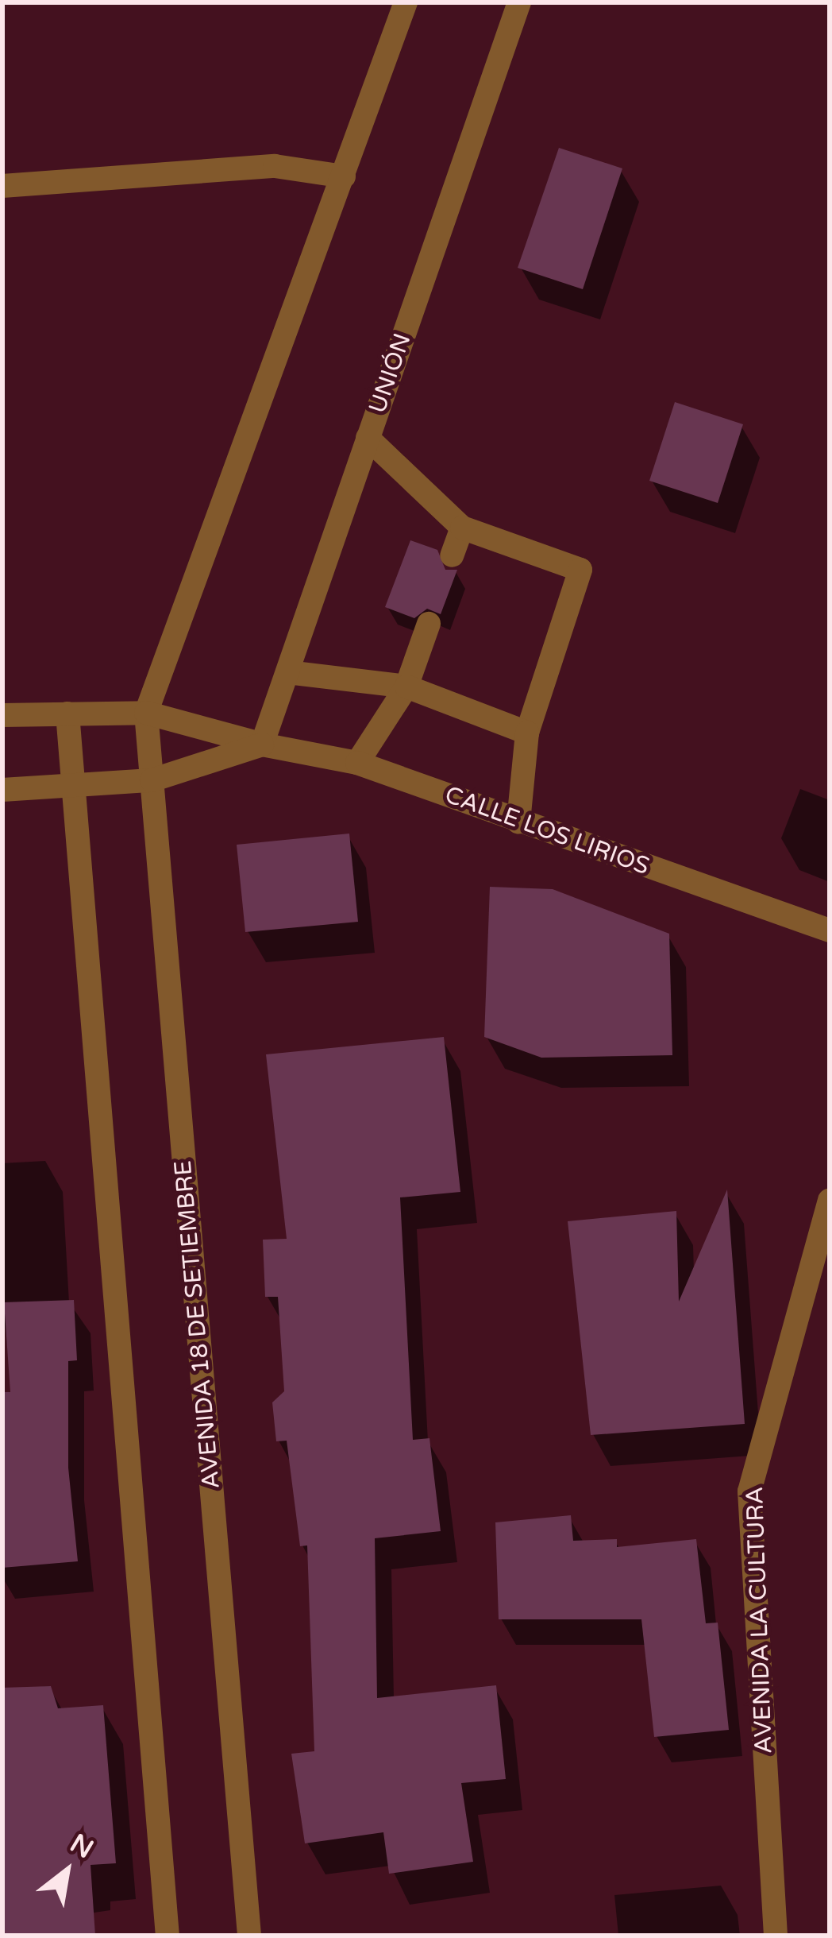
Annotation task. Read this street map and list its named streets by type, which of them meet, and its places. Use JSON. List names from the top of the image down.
{
  "streets": {
    "street": [
      "UNIÓN",
      "CALLE LOS LIRIOS",
      "AVENIDA 18 DE SETIEMBRE",
      "AVENIDA LA CULTURA"
    ]
  },
  "crossings": [
    ["UNIÓN", "CALLE LOS LIRIOS"],
    ["CALLE LOS LIRIOS", "AVENIDA 18 DE SETIEMBRE"]
  ],
  "north": "top right"
}
